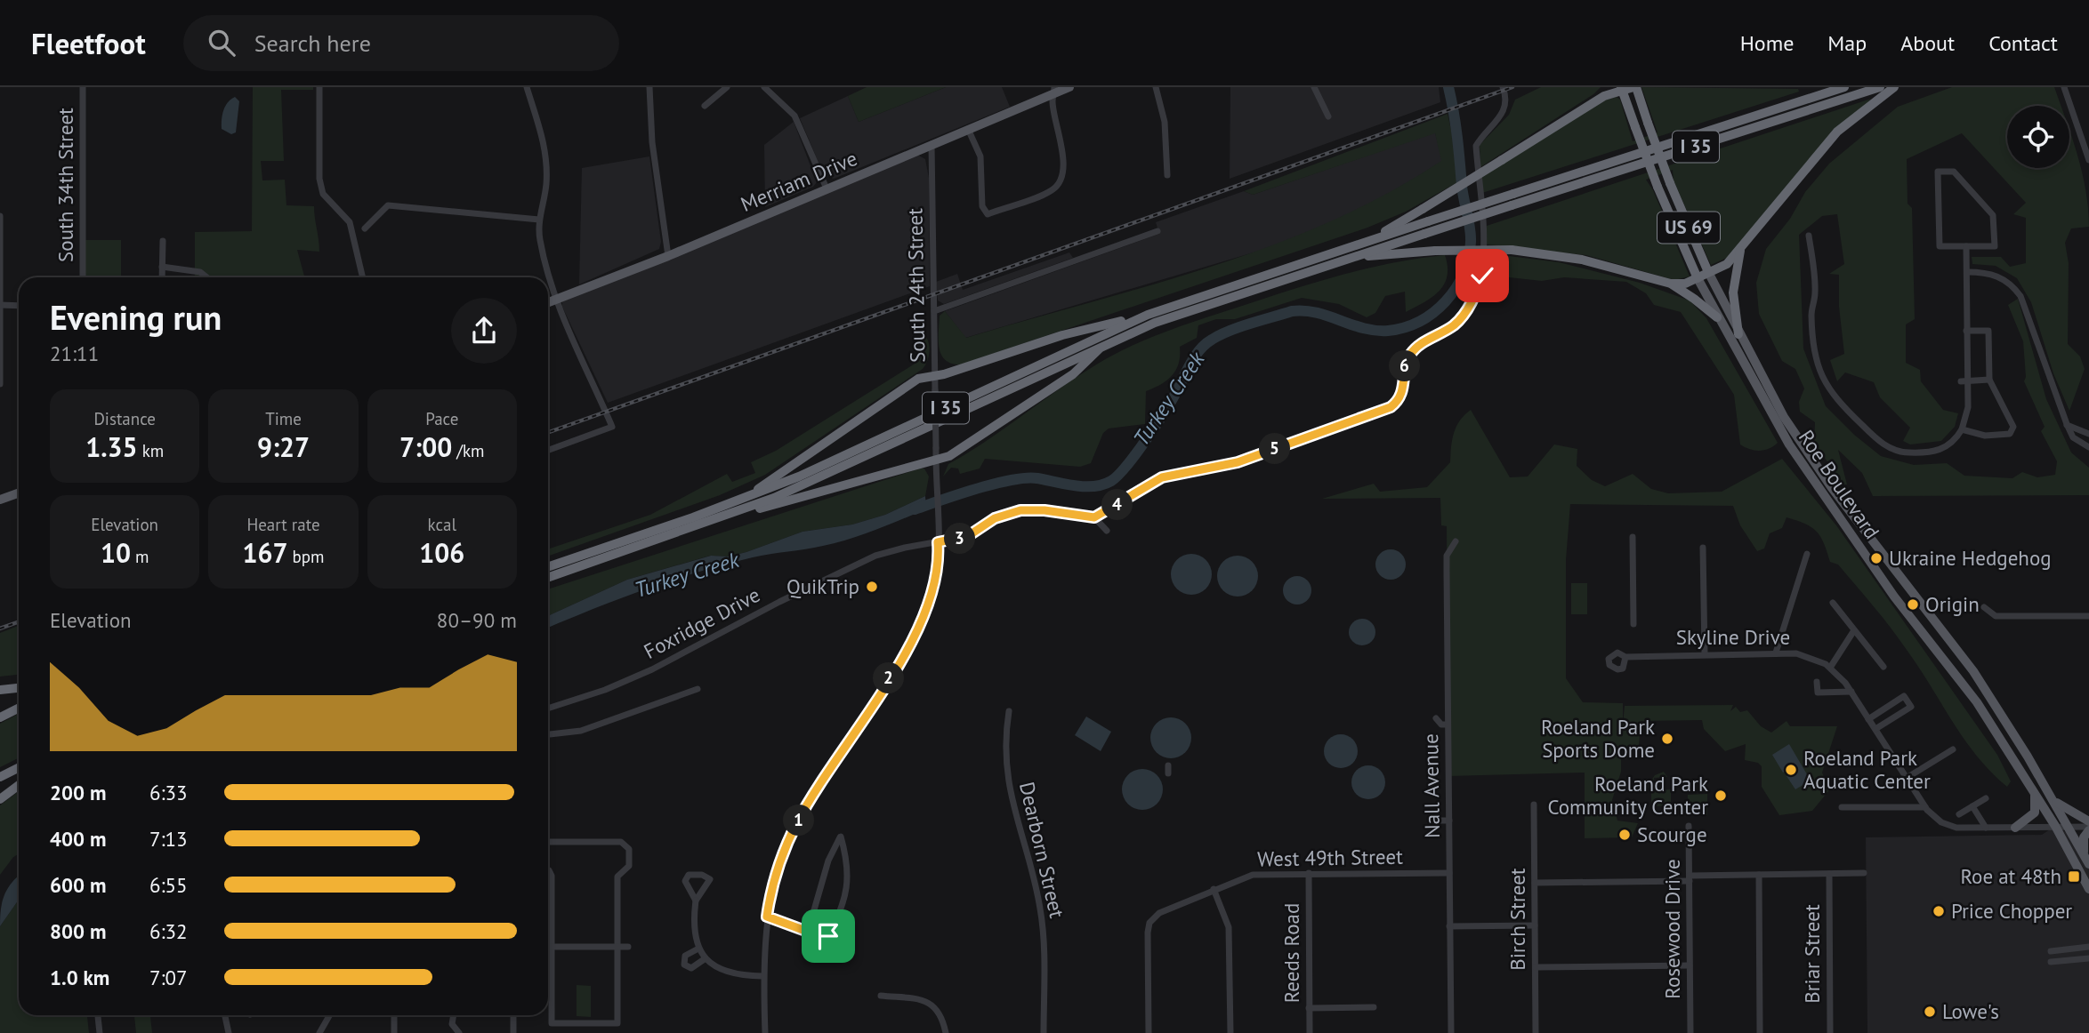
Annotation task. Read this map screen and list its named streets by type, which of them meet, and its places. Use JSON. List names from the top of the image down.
{
  "streets": {
    "highway": ["I 35", "US 69"],
    "main road": ["Merriam Drive", "Roe Boulevard"],
    "street": [
      "South 34th Street",
      "South 24th Street",
      "Foxridge Drive",
      "Skyline Drive",
      "Nall Avenue",
      "Dearborn Street",
      "West 49th Street",
      "Birch Street",
      "Rosewood Drive",
      "Reeds Road",
      "Briar Street"
    ]
  },
  "crossings": [
    ["I 35", "US 69"],
    ["Merriam Drive", "South 24th Street"],
    ["US 69", "Roe Boulevard"],
    ["South 24th Street", "Foxridge Drive"],
    ["Roe Boulevard", "Skyline Drive"],
    ["Nall Avenue", "West 49th Street"],
    ["West 49th Street", "Reeds Road"]
  ],
  "water": ["Turkey Creek"],
  "places": {
    "other": [
      "Ukraine Hedgehog",
      "QuikTrip",
      "Origin",
      "Roeland Park Sports Dome",
      "Roeland Park Aquatic Center",
      "Roeland Park Community Center",
      "Scourge",
      "Price Chopper",
      "Lowe's"
    ],
    "transit": ["Roe at 48th"]
  },
  "page": {
    "header": "Fleetfoot",
    "search": "Search here",
    "nav": [
      "Home",
      "Map",
      "About",
      "Contact"
    ],
    "heading": ["Evening run", "21:11"],
    "pins": [
      "6",
      "5",
      "4",
      "3",
      "2",
      "1"
    ],
    "stats": [
      ["Distance", "1.35 km"],
      ["Time", "9:27"],
      ["Pace", "7:00 /km"],
      ["Elevation", "10 m"],
      ["Heart rate", "167 bpm"],
      ["kcal", "106"]
    ],
    "chart": ["Elevation", "80–90 m"],
    "list": [
      {
        "name": "200 m",
        "note": "6:33"
      },
      {
        "name": "400 m",
        "note": "7:13"
      },
      {
        "name": "600 m",
        "note": "6:55"
      },
      {
        "name": "800 m",
        "note": "6:32"
      },
      {
        "name": "1.0 km",
        "note": "7:07"
      }
    ]
  }
}
